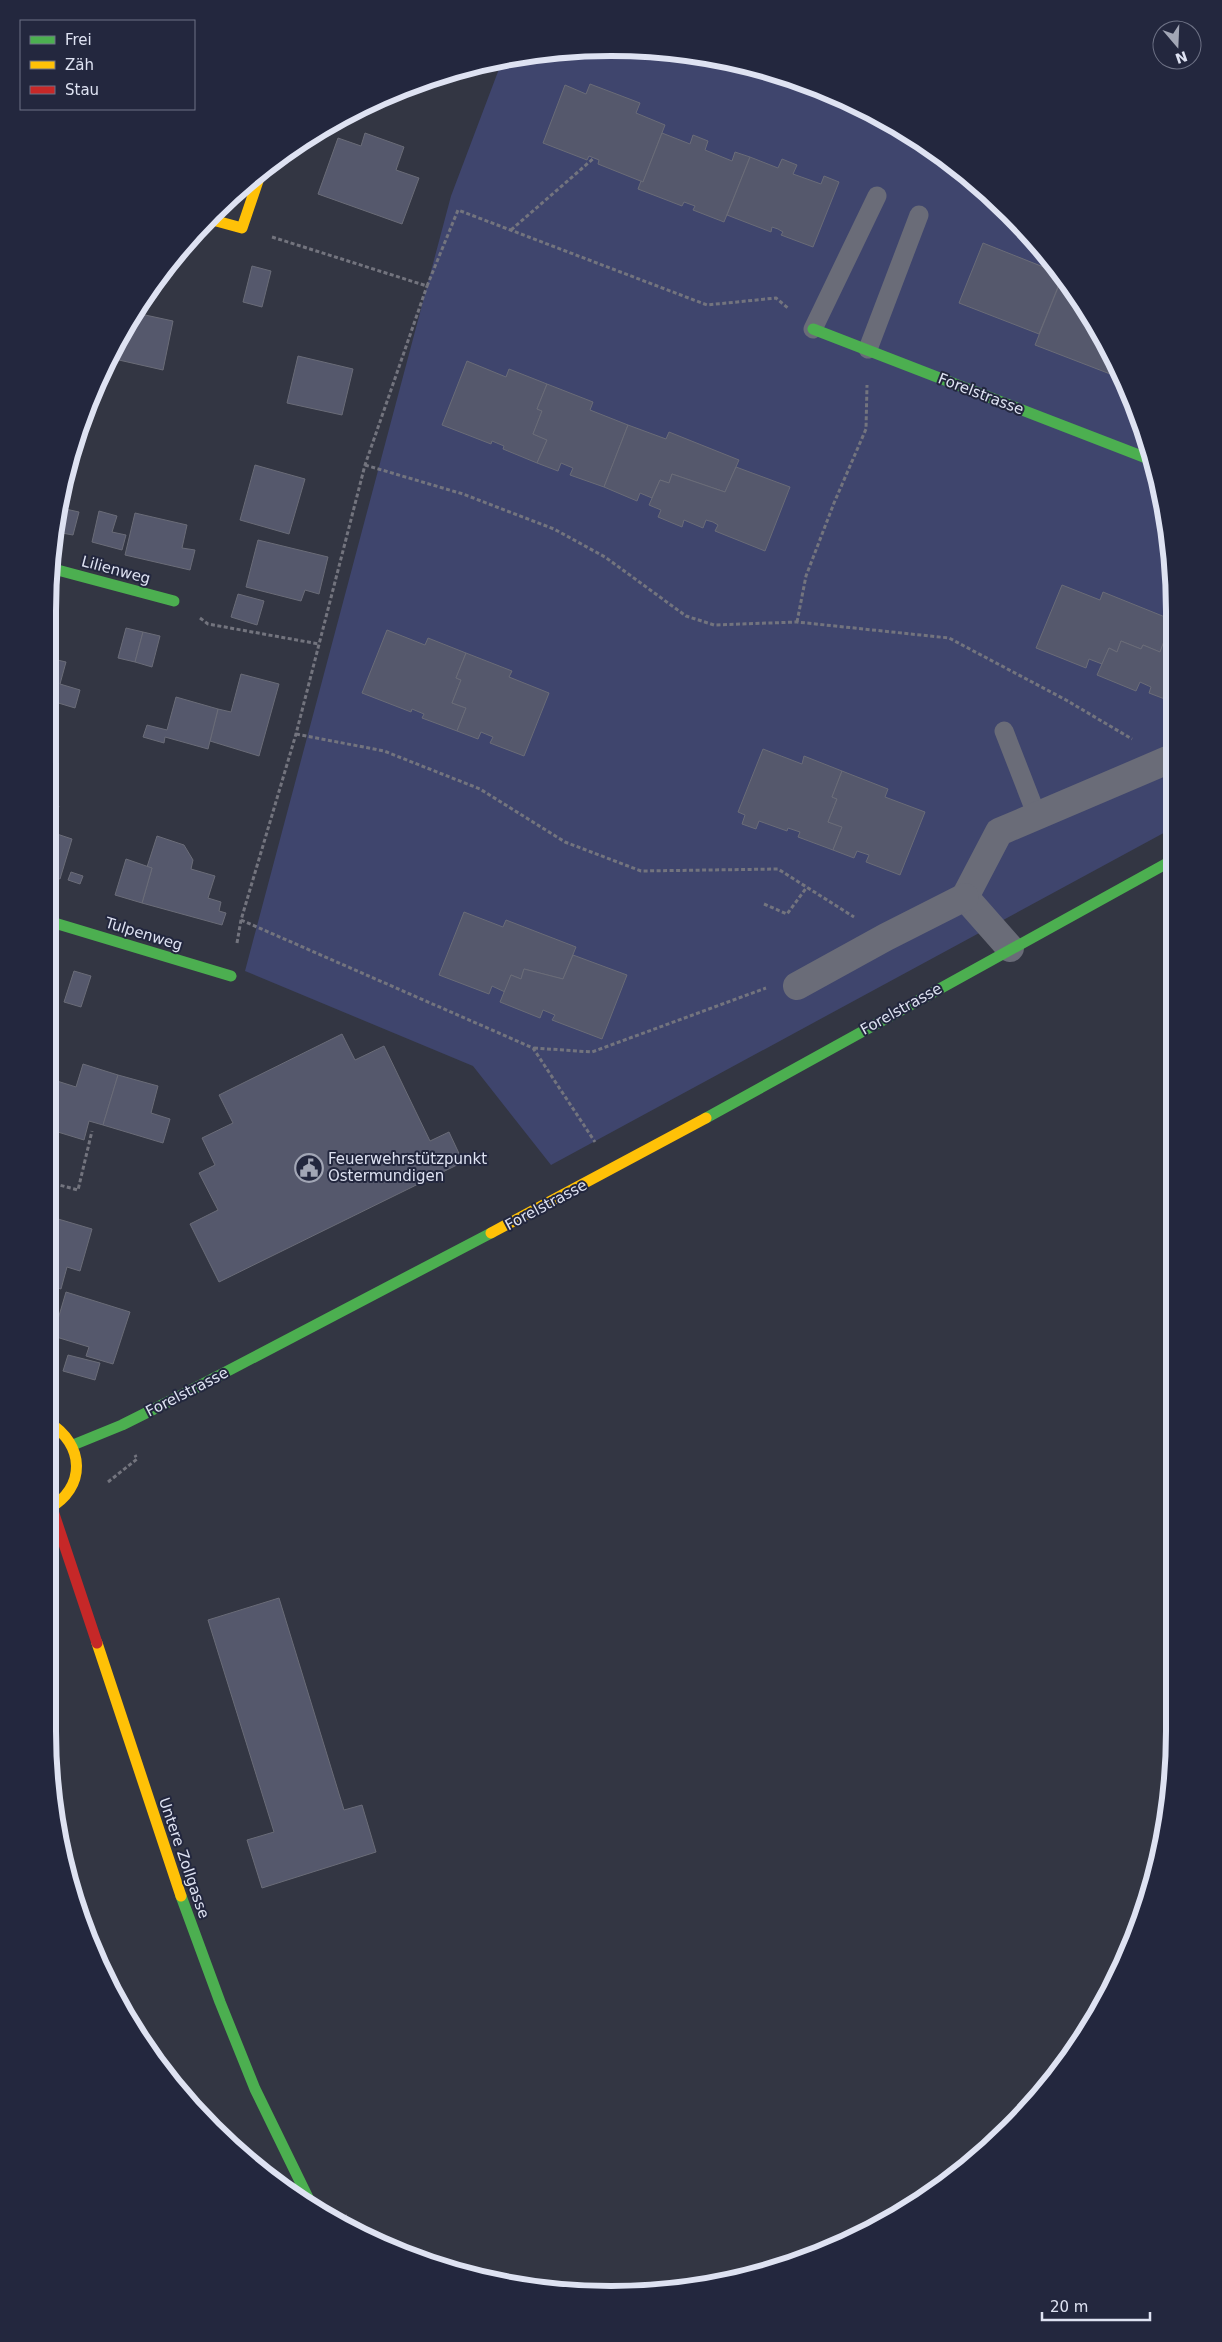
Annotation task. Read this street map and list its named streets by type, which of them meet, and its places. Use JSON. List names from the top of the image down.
{
  "streets": {
    "street": [
      "Forelstrasse",
      "Lilienweg",
      "Tulpenweg",
      "Untere Zollgasse"
    ]
  },
  "places": {
    "public building": ["Feuerwehrstützpunkt Ostermundigen"]
  },
  "legend": ["Frei", "Zäh", "Stau"],
  "scale_bar": "20 m",
  "north": "bottom"
}
